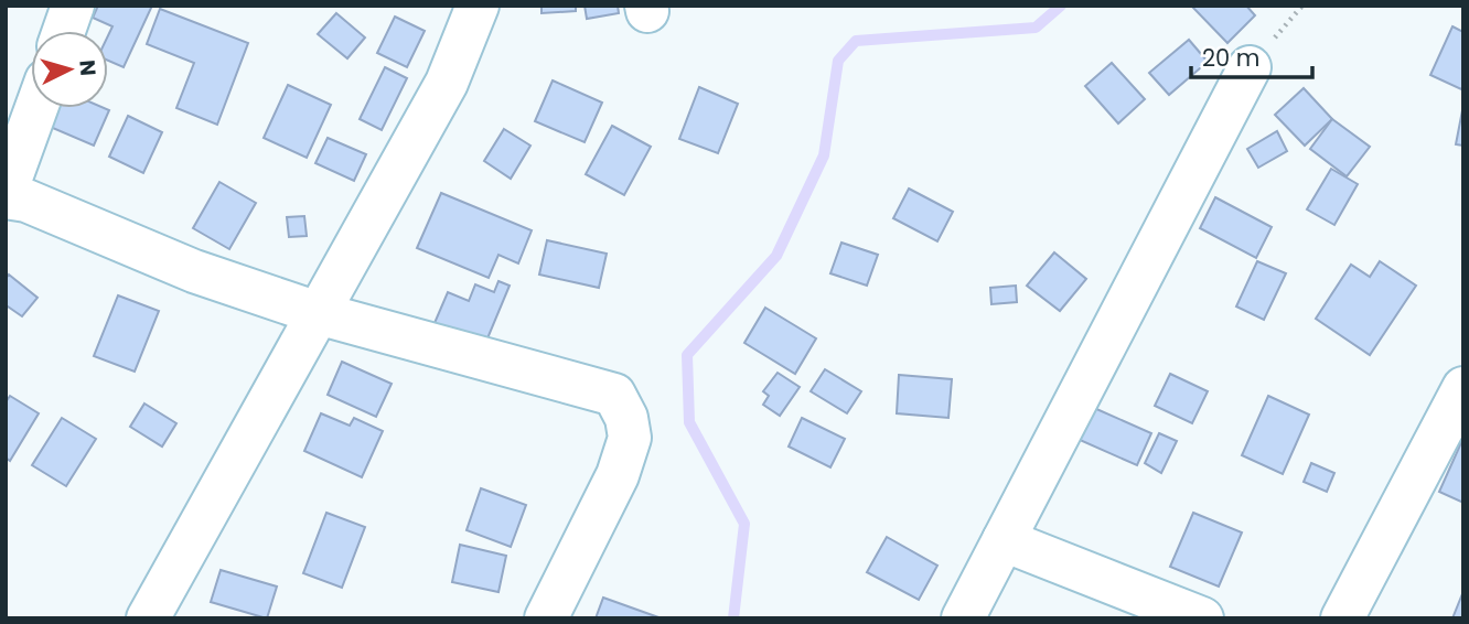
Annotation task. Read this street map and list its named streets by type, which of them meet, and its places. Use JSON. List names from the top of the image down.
{
  "scale_bar": "20 m",
  "north": "right"
}
